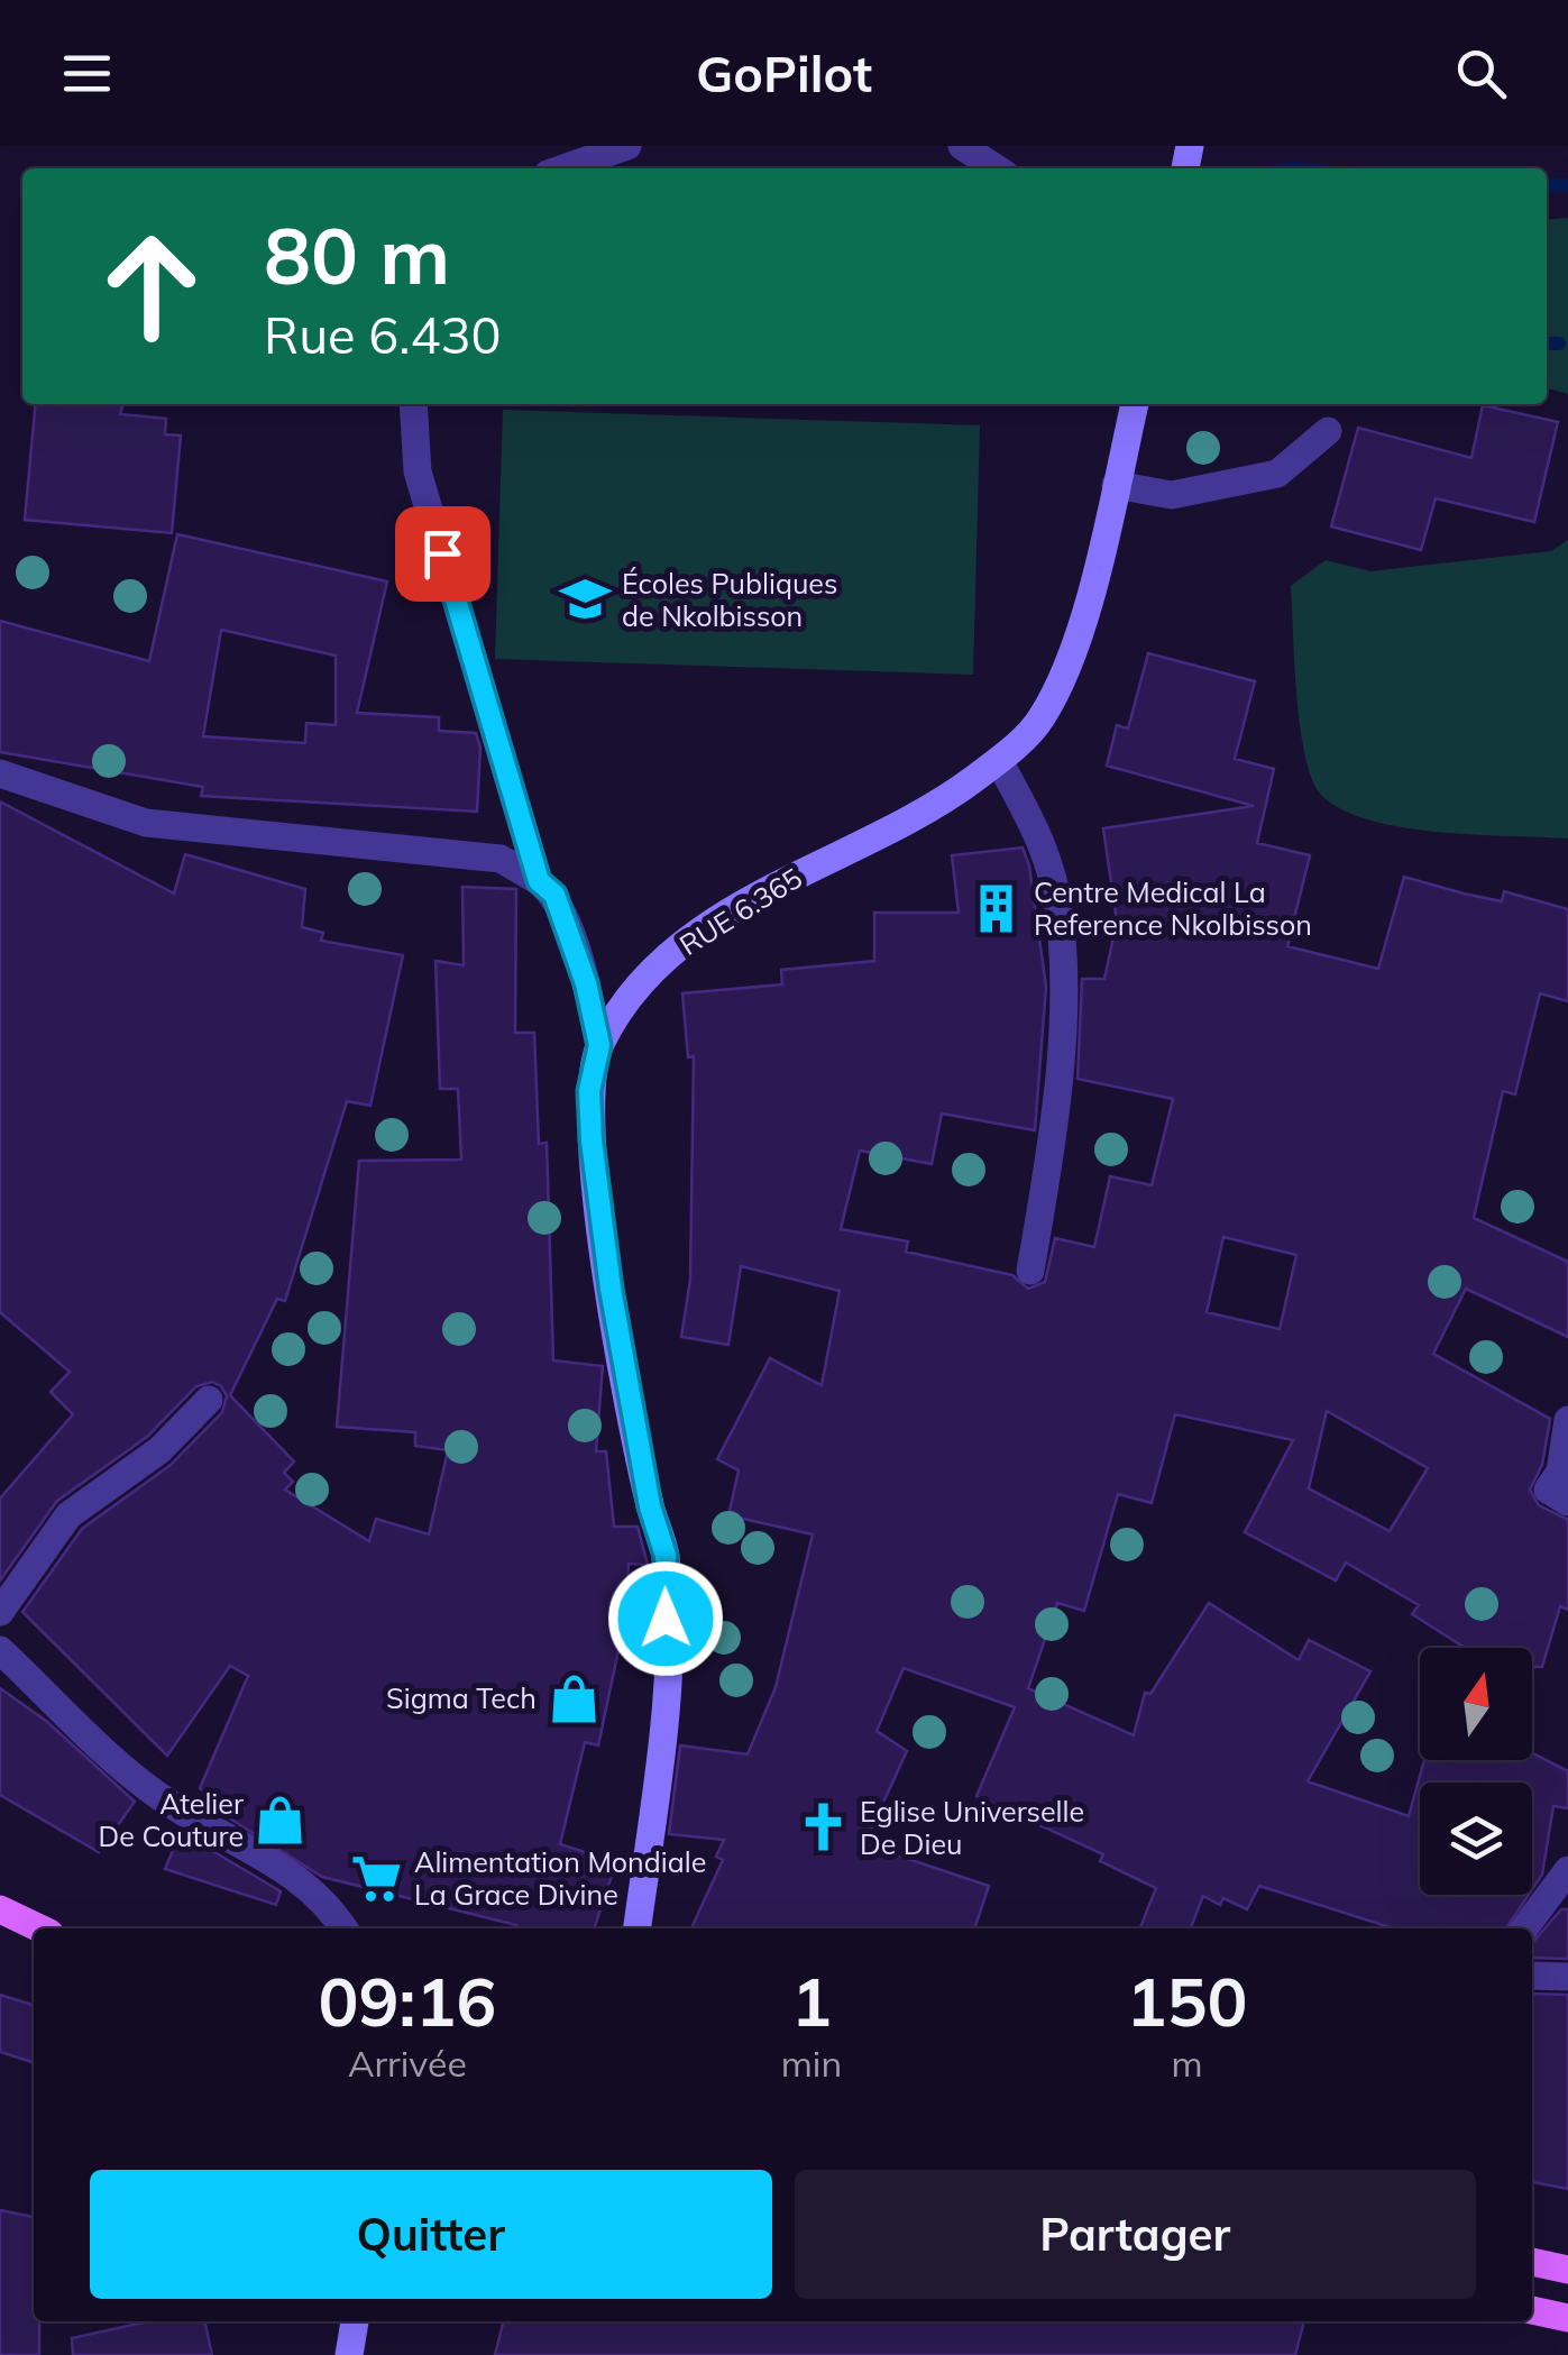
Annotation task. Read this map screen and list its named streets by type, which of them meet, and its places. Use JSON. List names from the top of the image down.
{
  "streets": {
    "street": ["RUE 6.365"]
  },
  "places": {
    "school or university": ["Écoles Publiques de Nkolbisson"],
    "building": ["Centre Medical La Reference Nkolbisson"],
    "shop": ["Sigma Tech", "Atelier De Couture"],
    "church": ["Eglise Universelle De Dieu"],
    "supermarket": ["Alimentation Mondiale La Grace Divine"]
  },
  "north": "top",
  "page": {
    "header": "GoPilot",
    "turn": ["80 m", "Rue 6.430"],
    "eta": [
      "09:16",
      "Arrivée",
      "1",
      "min",
      "150",
      "m"
    ],
    "buttons": ["Quitter", "Partager"]
  }
}
